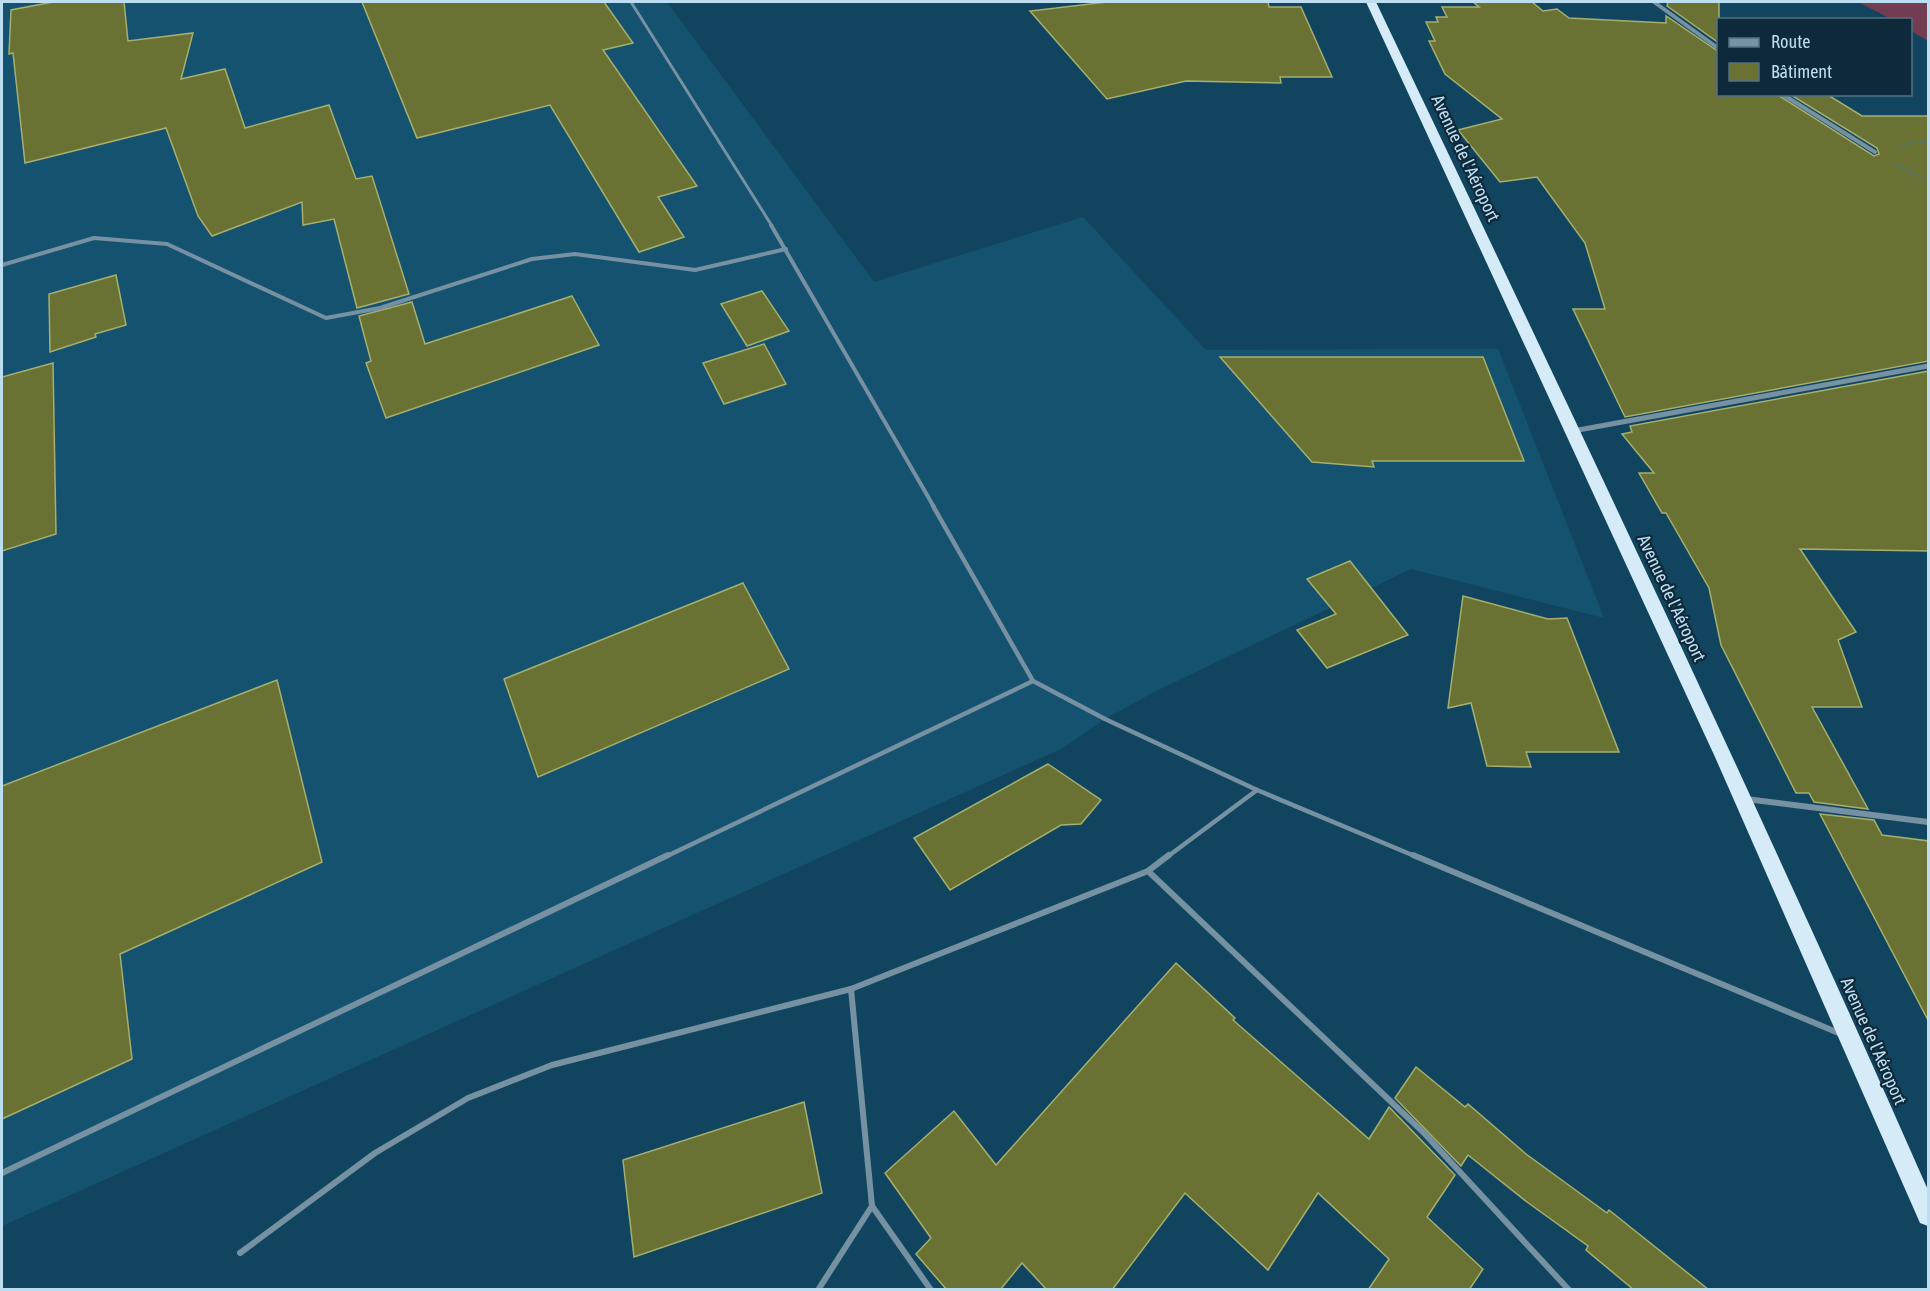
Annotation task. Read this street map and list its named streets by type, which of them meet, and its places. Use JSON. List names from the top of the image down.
{
  "streets": {
    "highway": ["Avenue de l'Aéroport"]
  },
  "legend": ["Route", "Bâtiment"]
}
